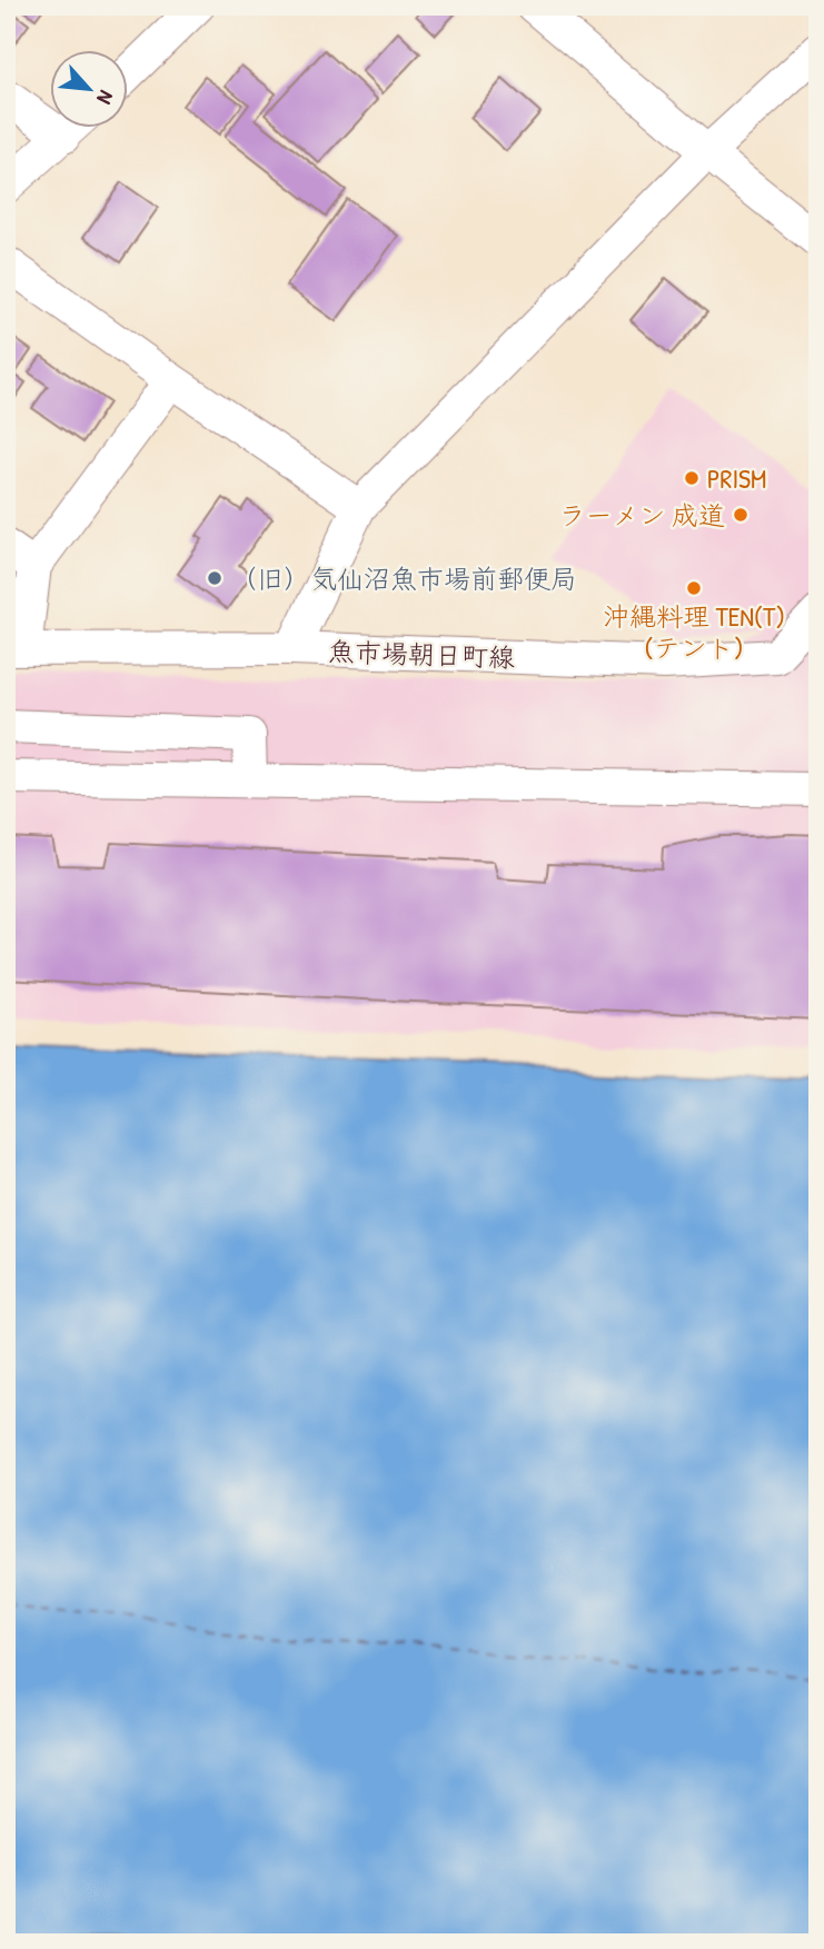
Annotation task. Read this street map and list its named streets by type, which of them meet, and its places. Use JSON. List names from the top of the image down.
{
  "streets": {
    "street": ["魚市場朝日町線"]
  },
  "places": [
    "PRISM",
    "ラーメン 成道",
    "（旧）気仙沼魚市場前郵便局",
    "沖縄料理 TEN(T) (テント)"
  ],
  "north": "bottom right"
}
